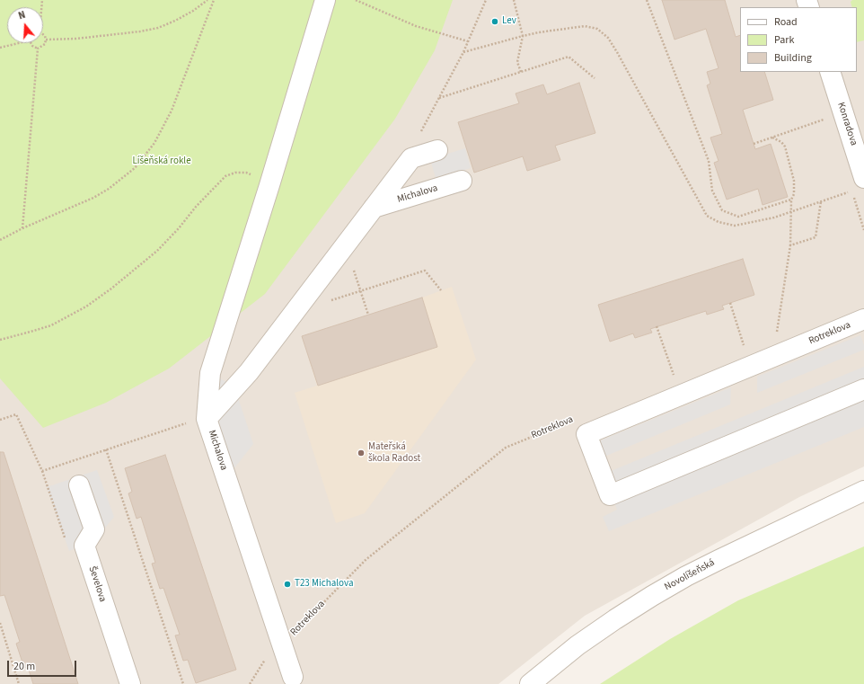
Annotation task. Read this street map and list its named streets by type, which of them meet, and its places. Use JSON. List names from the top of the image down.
{
  "streets": {
    "street": [
      "Konradova",
      "Michalova",
      "Rotreklova",
      "Novolíšeňská",
      "Ševelova"
    ]
  },
  "crossings": [
    ["Michalova", "Rotreklova"]
  ],
  "parks": ["Líšeňská rokle"],
  "places": ["Lev", "Mateřská škola Radost", "T23 Michalova"],
  "legend": ["Road", "Park", "Building"],
  "scale_bar": "20 m",
  "north": "top"
}
